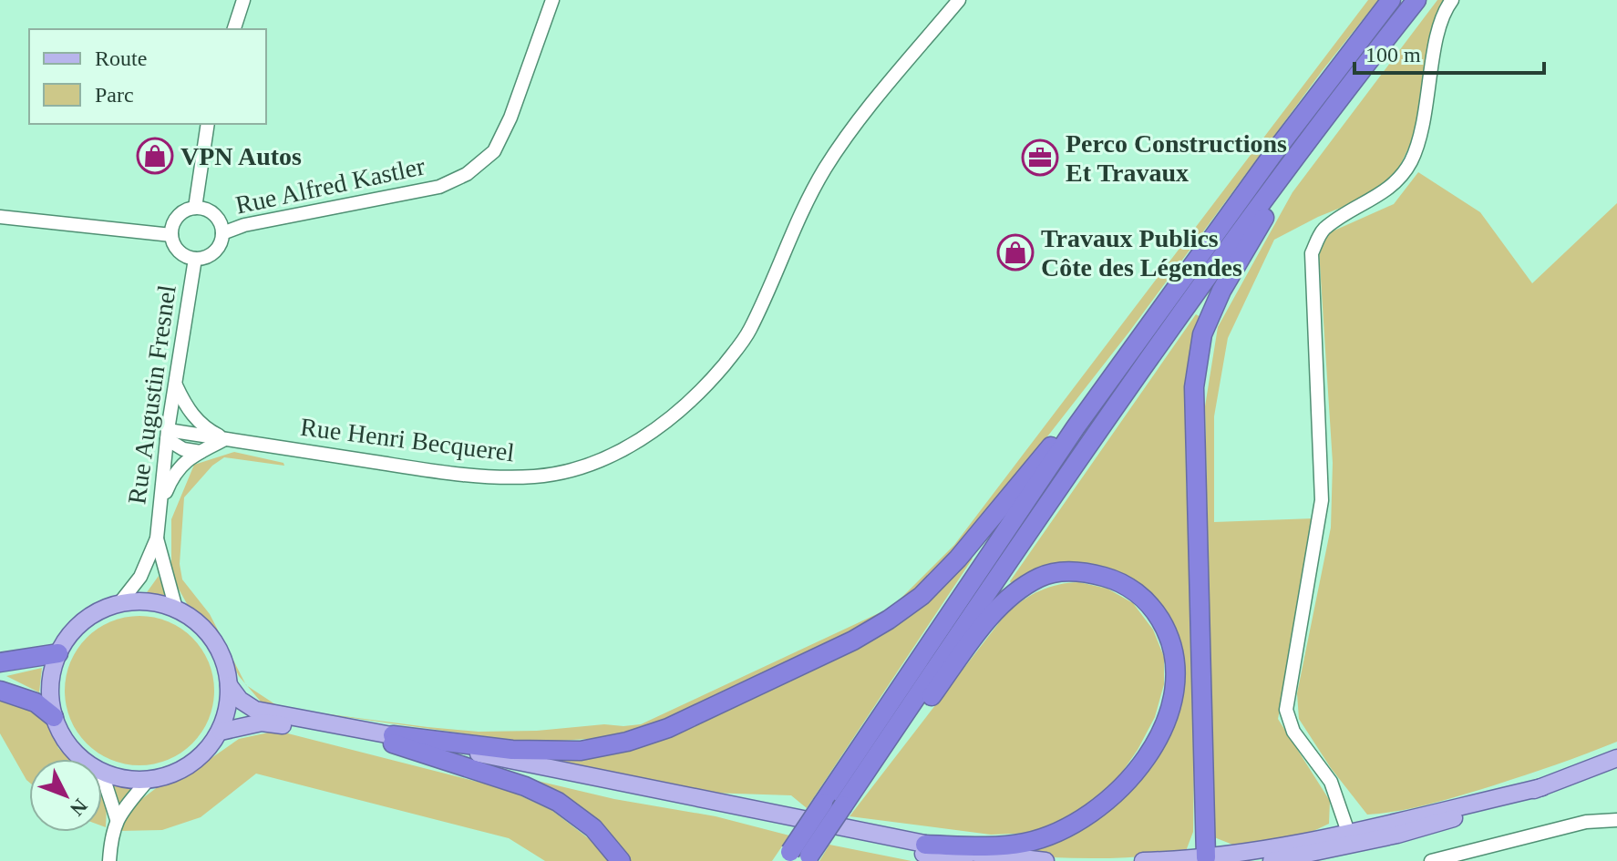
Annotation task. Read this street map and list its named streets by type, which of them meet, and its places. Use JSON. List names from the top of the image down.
{
  "streets": {
    "street": ["Rue Alfred Kastler", "Rue Augustin Fresnel", "Rue Henri Becquerel"]
  },
  "crossings": [
    ["Rue Alfred Kastler", "Rue Augustin Fresnel"],
    ["Rue Augustin Fresnel", "Rue Henri Becquerel"]
  ],
  "places": {
    "shop": ["VPN Autos", "Travaux Publics Côte des Légendes"],
    "office": ["Perco Constructions Et Travaux"]
  },
  "legend": ["Route", "Parc"],
  "scale_bar": "100 m",
  "north": "bottom right"
}
